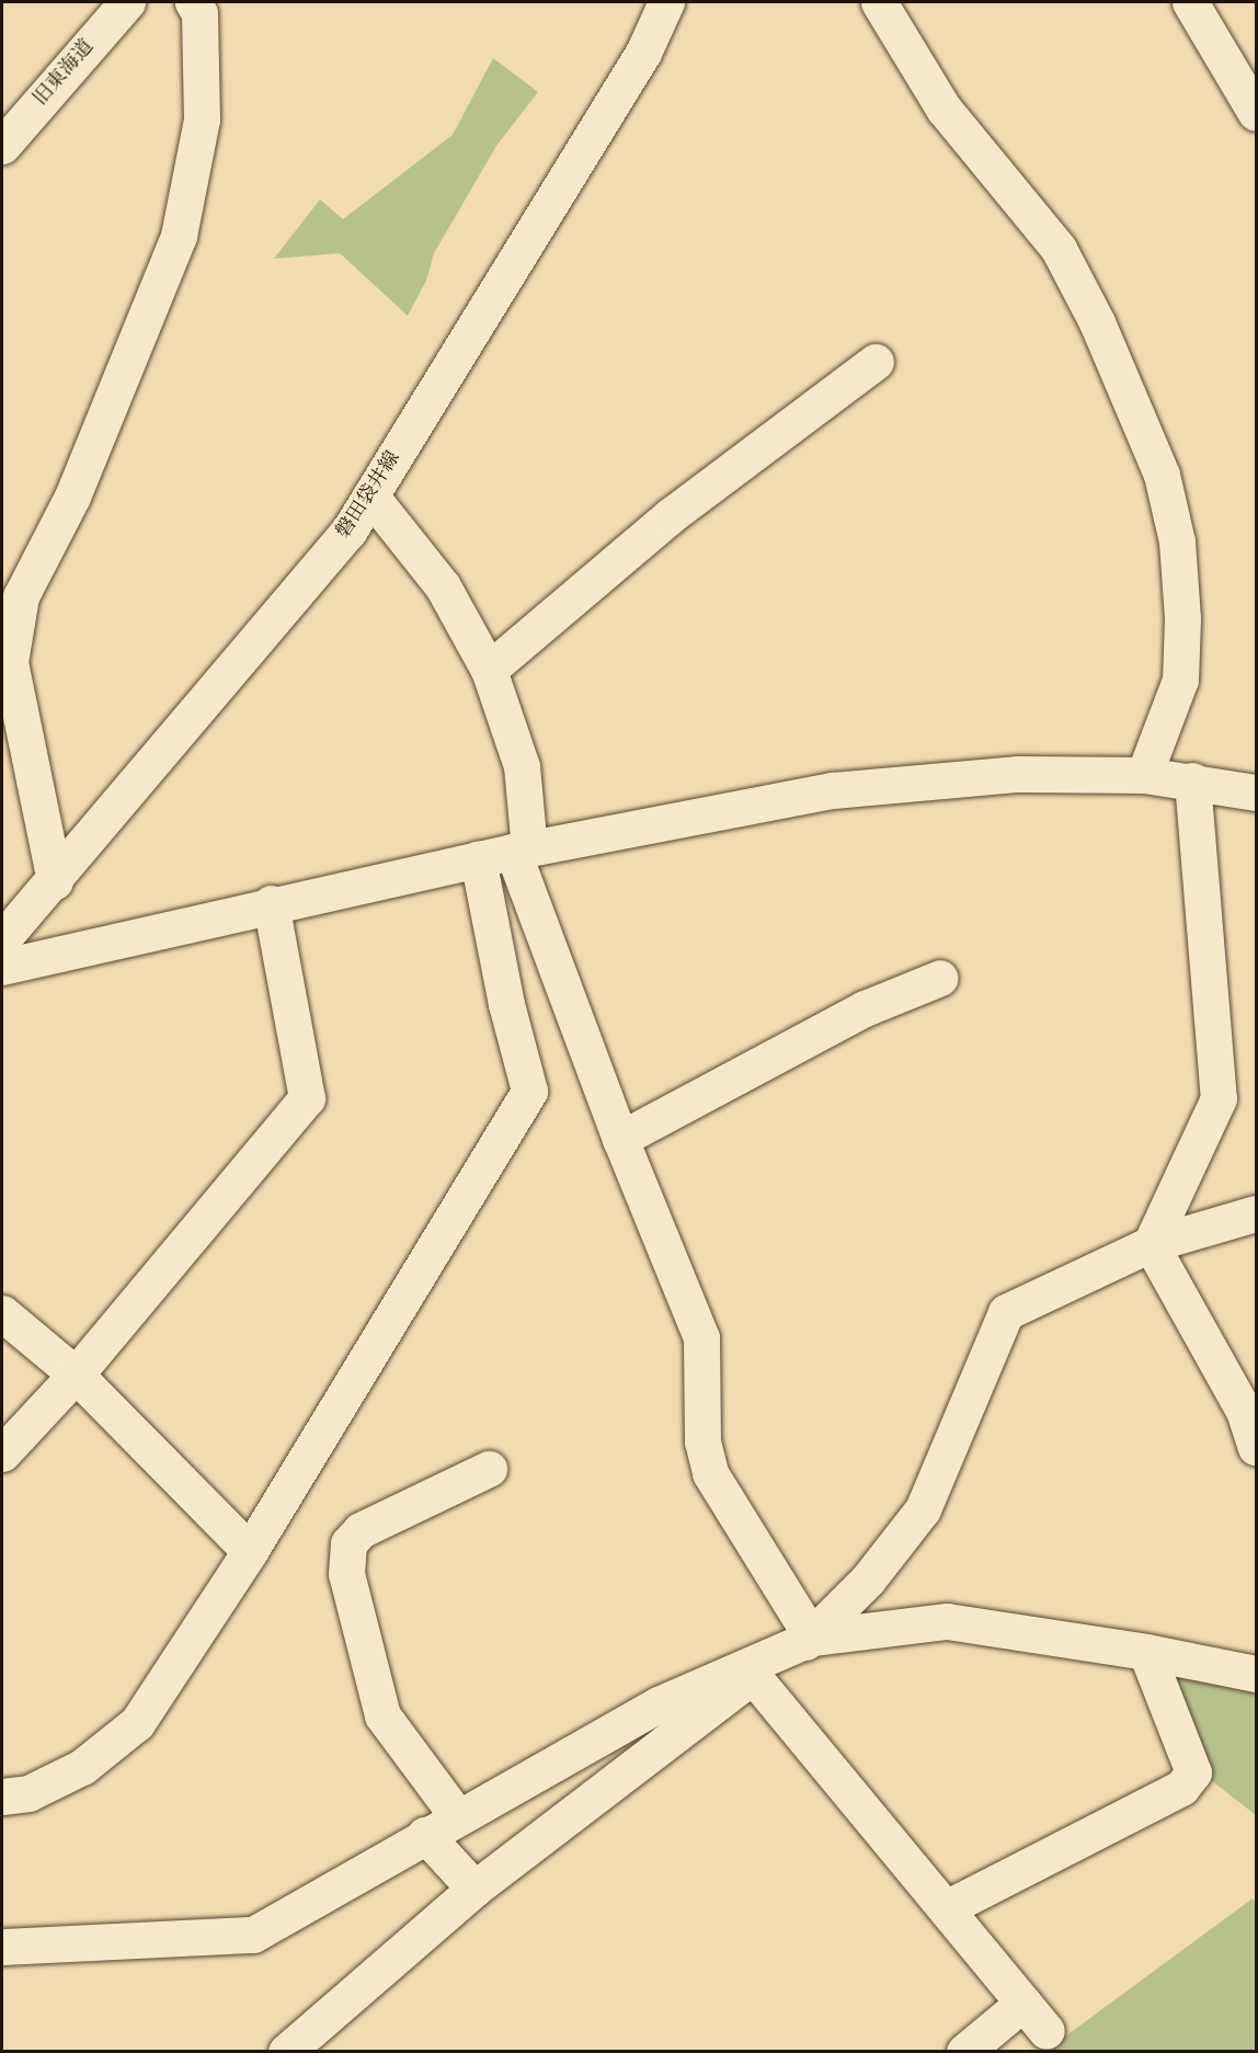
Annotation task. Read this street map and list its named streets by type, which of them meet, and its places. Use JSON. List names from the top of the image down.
{
  "streets": {
    "street": ["旧東海道", "磐田袋井線"]
  }
}
